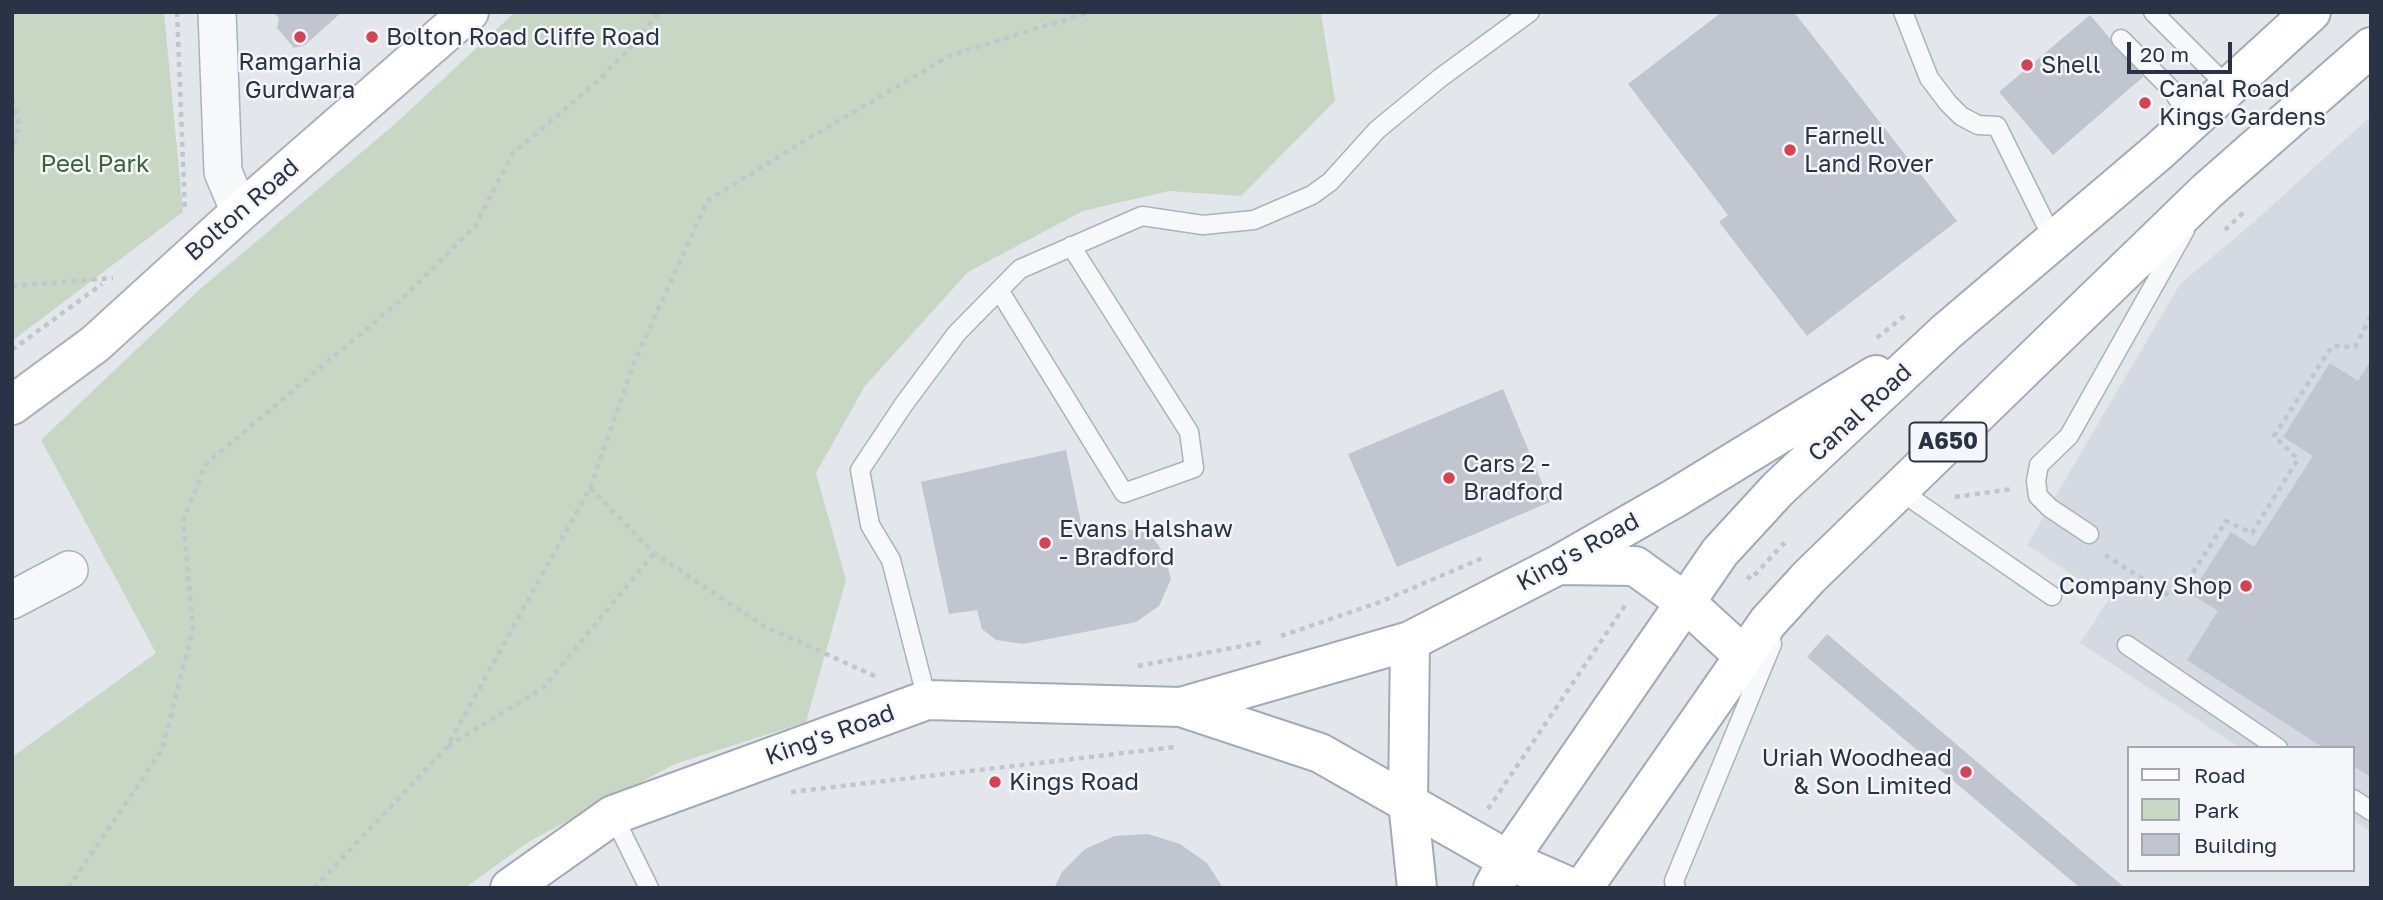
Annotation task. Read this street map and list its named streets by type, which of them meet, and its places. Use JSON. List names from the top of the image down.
{
  "streets": {
    "main road": [
      "Bolton Road",
      "Canal Road",
      "A650",
      "King's Road"
    ]
  },
  "crossings": [
    ["Canal Road", "King's Road"]
  ],
  "parks": ["Peel Park"],
  "places": [
    "Ramgarhia Gurdwara",
    "Bolton Road Cliffe Road",
    "Shell",
    "Canal Road Kings Gardens",
    "Farnell Land Rover",
    "Cars 2 - Bradford",
    "Evans Halshaw - Bradford",
    "Company Shop",
    "Uriah Woodhead & Son Limited",
    "Kings Road"
  ],
  "legend": ["Road", "Park", "Building"],
  "scale_bar": "20 m"
}
